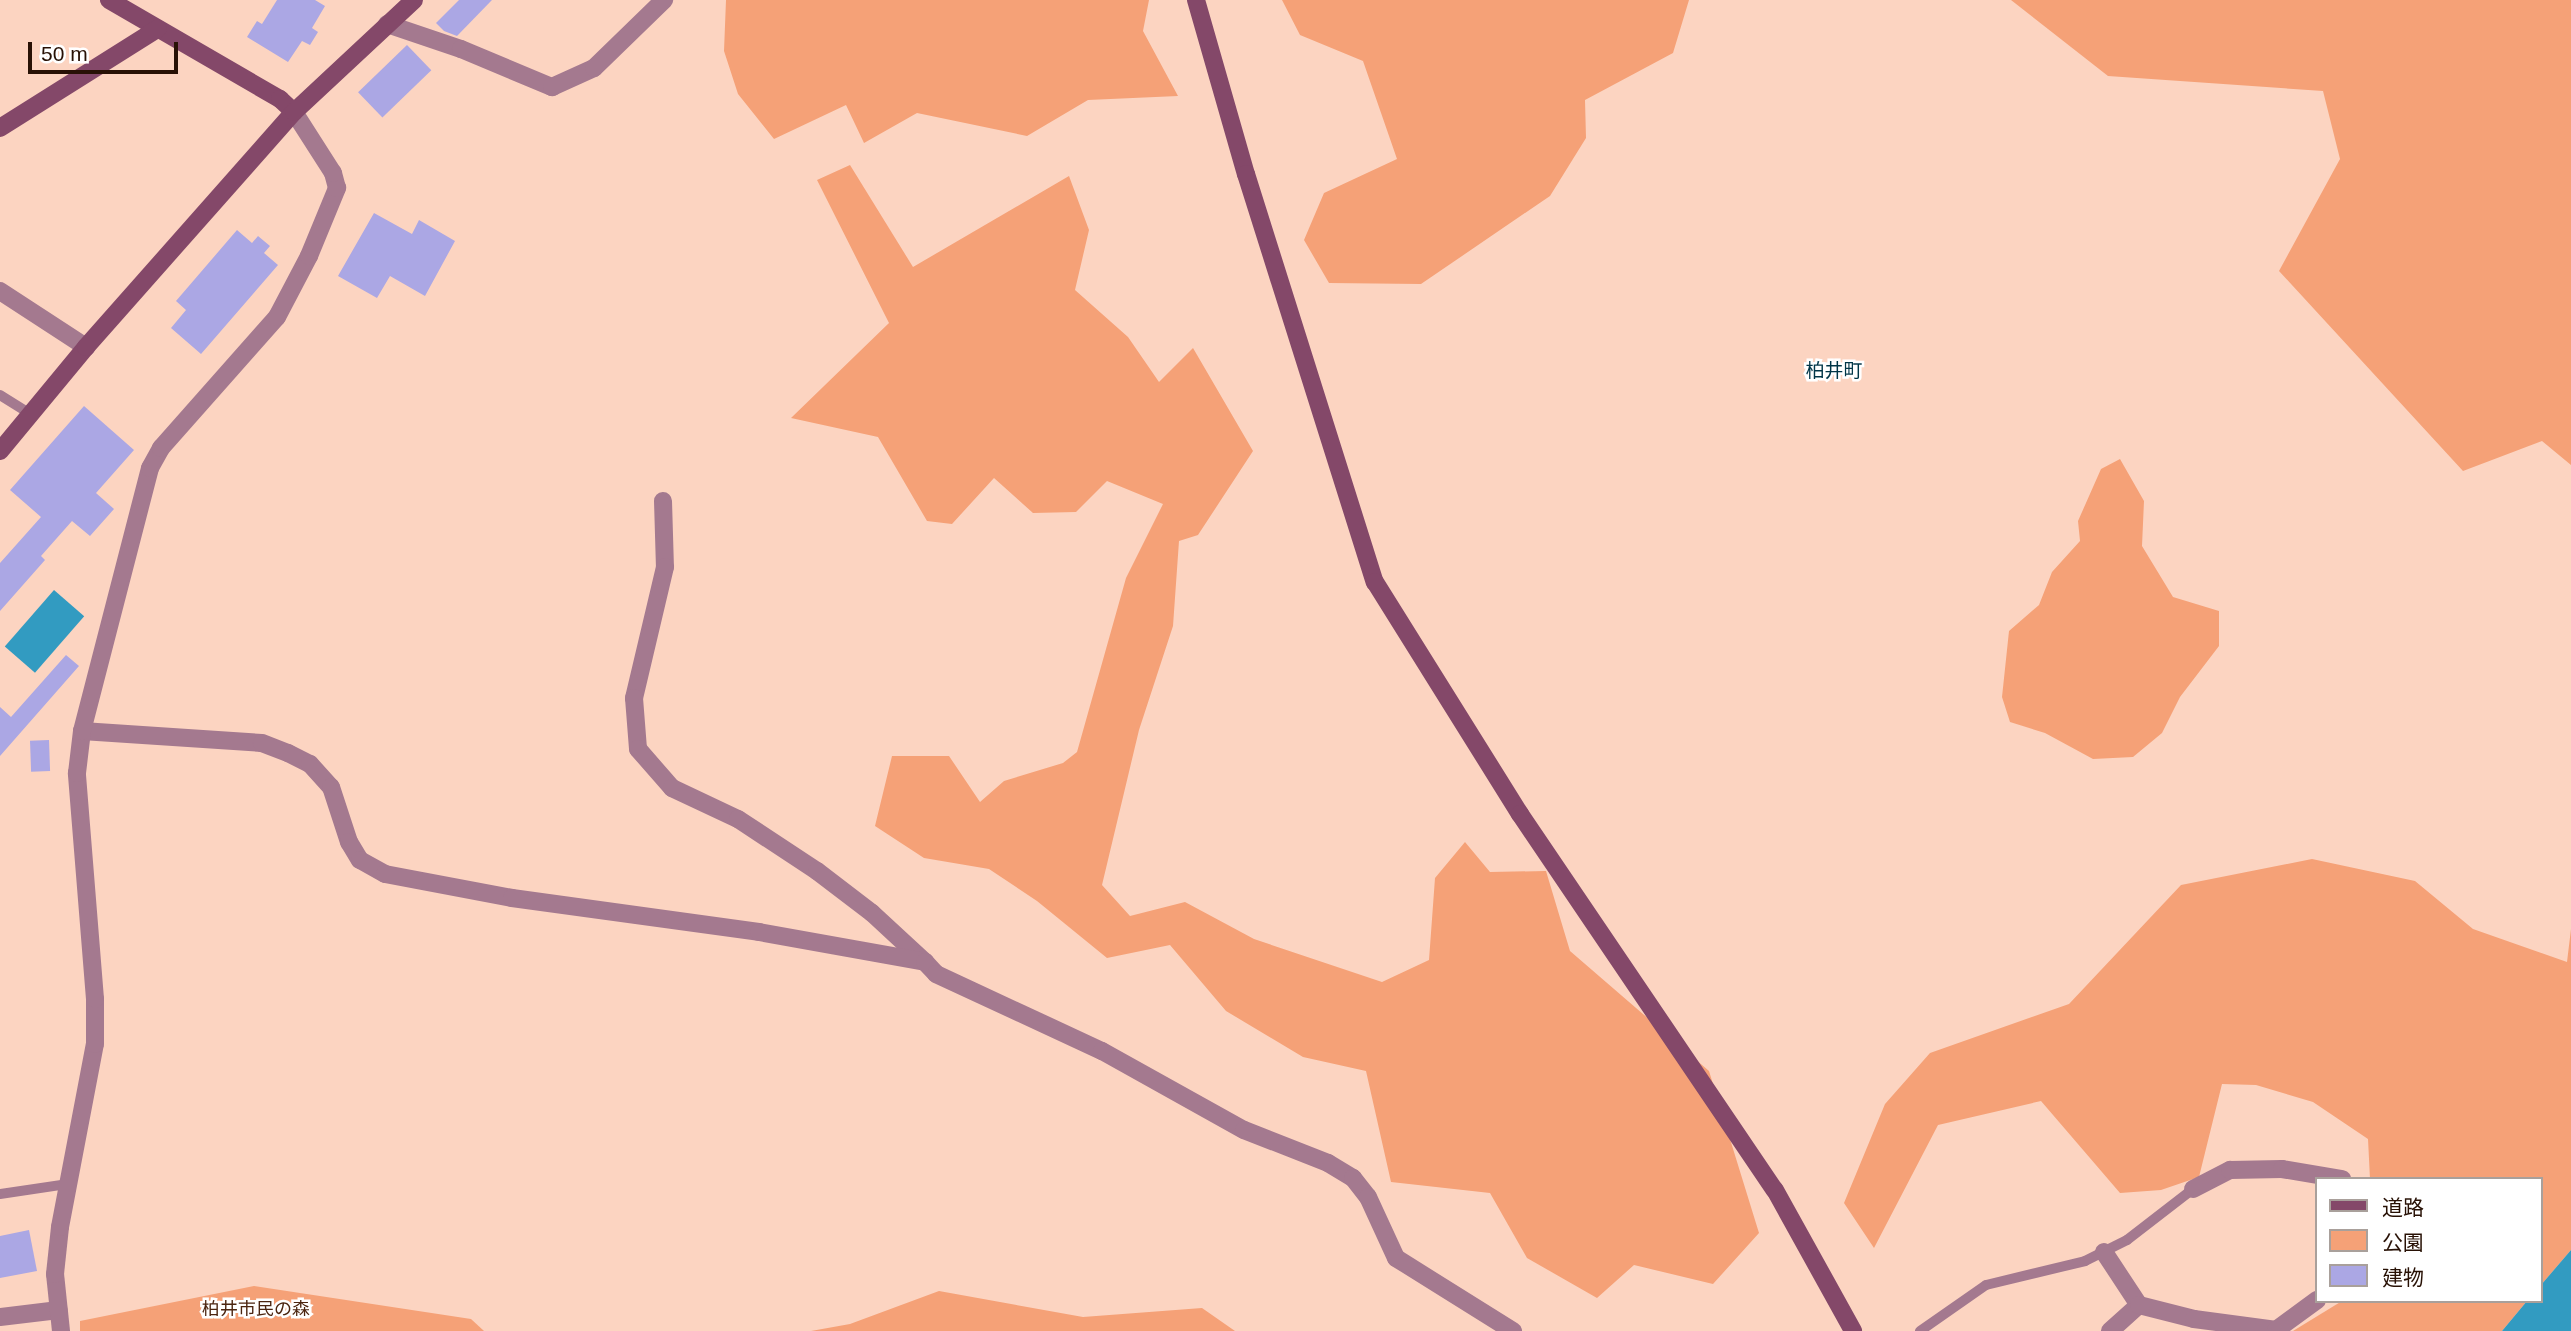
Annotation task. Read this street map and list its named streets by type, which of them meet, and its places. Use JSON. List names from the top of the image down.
{
  "districts": ["柏井町"],
  "parks": ["柏井市民の森"],
  "legend": ["道路", "公園", "建物"],
  "scale_bar": "50 m"
}
